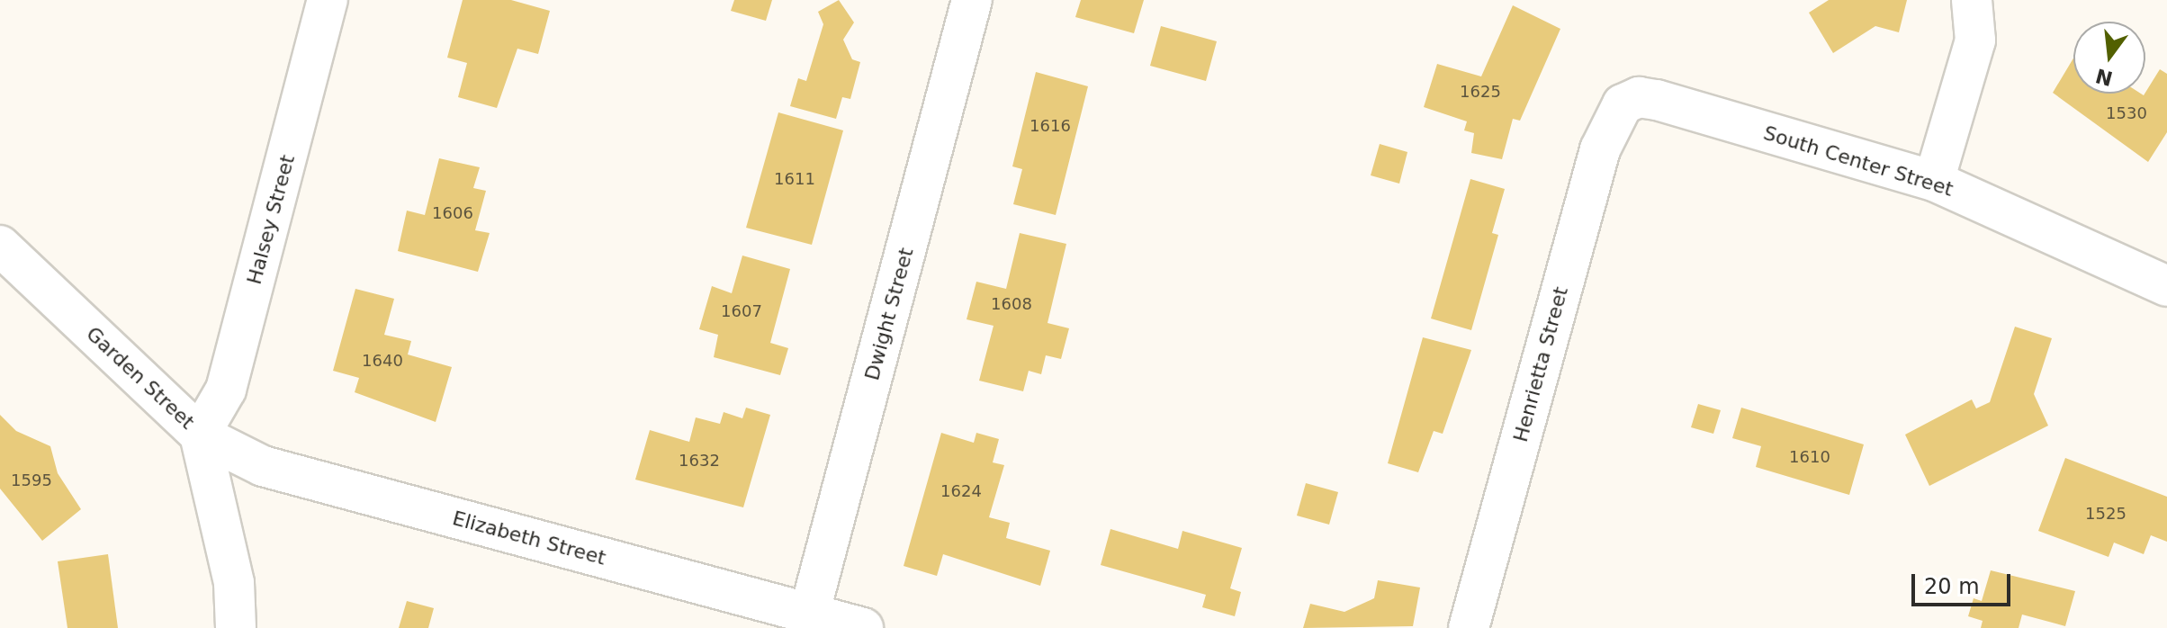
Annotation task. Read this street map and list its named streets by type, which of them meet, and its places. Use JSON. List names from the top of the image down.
{
  "streets": {
    "street": [
      "South Center Street",
      "Halsey Street",
      "Dwight Street",
      "Henrietta Street",
      "Garden Street",
      "Elizabeth Street"
    ]
  },
  "crossings": [
    ["South Center Street", "Henrietta Street"],
    ["Halsey Street", "Garden Street"],
    ["Halsey Street", "Elizabeth Street"],
    ["Dwight Street", "Elizabeth Street"],
    ["Garden Street", "Elizabeth Street"]
  ],
  "house_numbers": [
    "1625",
    "1530",
    "1616",
    "1611",
    "1606",
    "1608",
    "1607",
    "1640",
    "1610",
    "1632",
    "1595",
    "1624",
    "1525"
  ],
  "scale_bar": "20 m",
  "north": "bottom"
}
